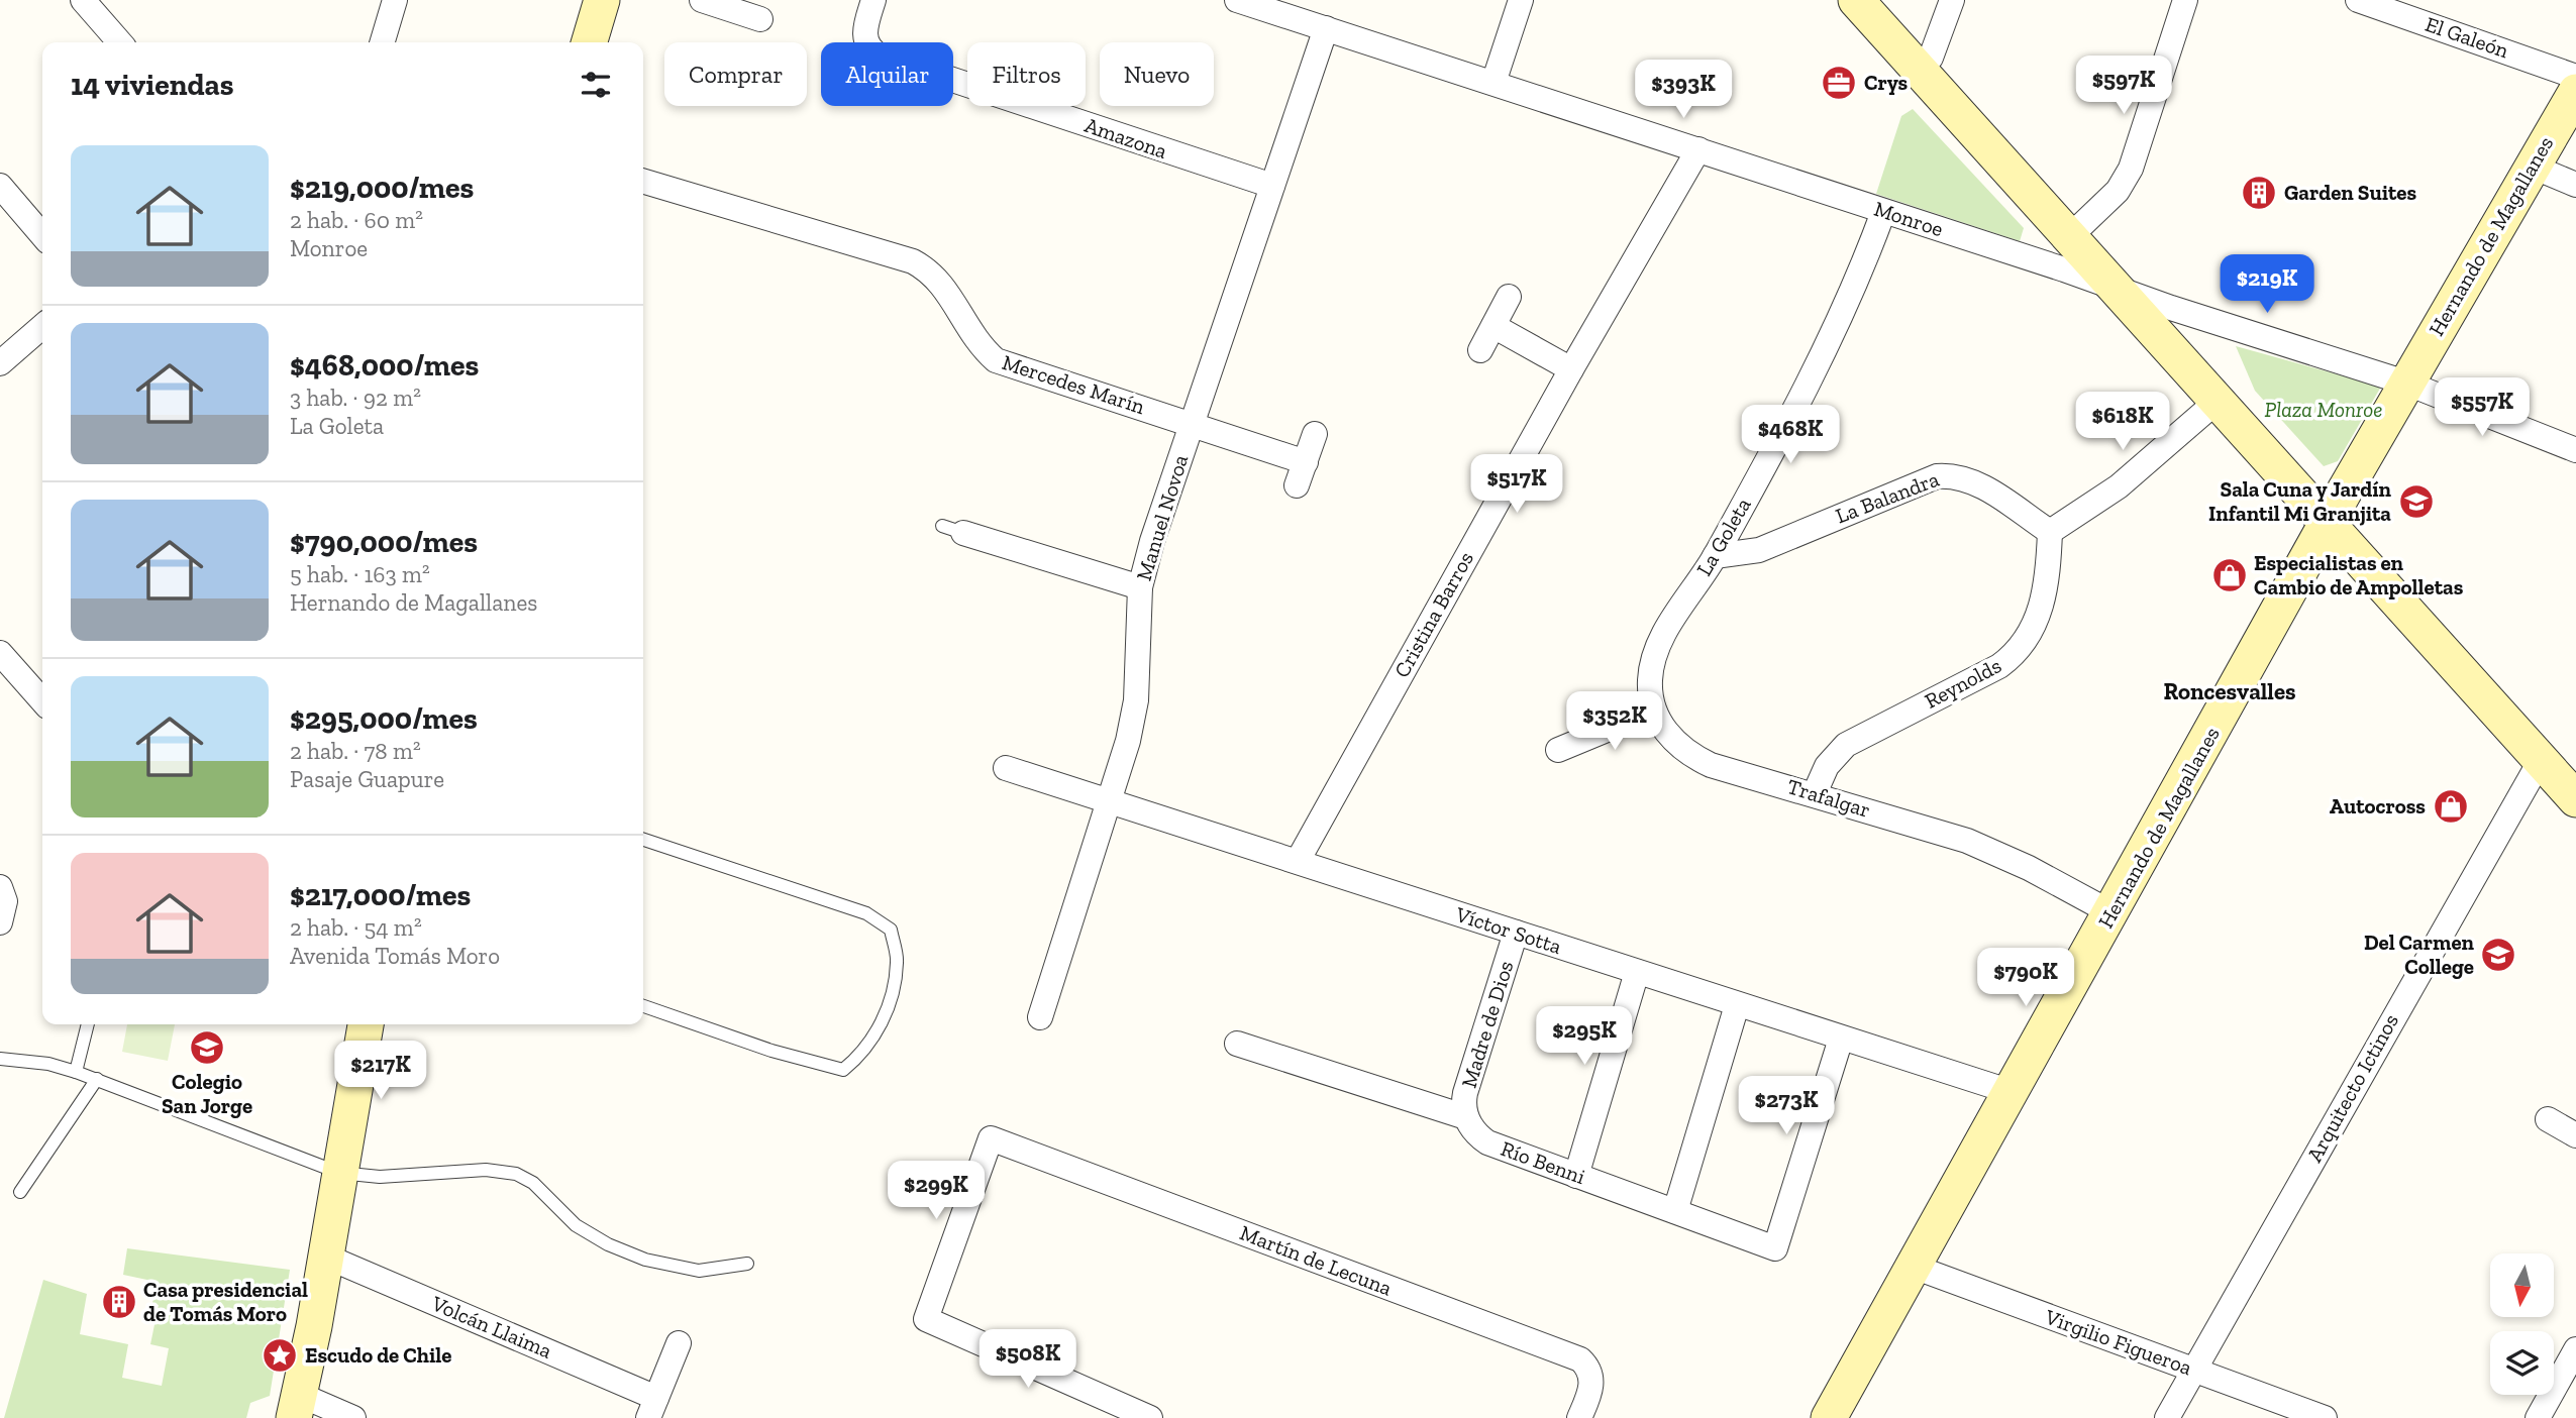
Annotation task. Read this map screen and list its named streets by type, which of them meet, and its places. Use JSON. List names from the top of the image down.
{
  "streets": {
    "main road": ["Hernando de Magallanes"],
    "street": [
      "El Galeón",
      "Amazona",
      "Monroe",
      "Mercedes Marín",
      "La Balandra",
      "Manuel Novoa",
      "La Goleta",
      "Cristina Barros",
      "Reynolds",
      "Trafalgar",
      "Víctor Sotta",
      "Madre de Dios",
      "Arquitecto Ictinos",
      "Río Benni",
      "Martín de Lecuna",
      "Volcán Llaima",
      "Virgilio Figueroa"
    ]
  },
  "crossings": [
    ["Amazona", "Manuel Novoa"],
    ["Monroe", "Hernando de Magallanes"],
    ["Monroe", "Manuel Novoa"],
    ["Monroe", "La Goleta"],
    ["Monroe", "Cristina Barros"],
    ["Hernando de Magallanes", "Trafalgar"],
    ["Hernando de Magallanes", "Víctor Sotta"],
    ["Hernando de Magallanes", "Virgilio Figueroa"],
    ["Mercedes Marín", "Manuel Novoa"],
    ["La Balandra", "La Goleta"],
    ["La Balandra", "Reynolds"],
    ["Manuel Novoa", "Víctor Sotta"],
    ["La Goleta", "Trafalgar"],
    ["Cristina Barros", "Víctor Sotta"],
    ["Reynolds", "Trafalgar"],
    ["Víctor Sotta", "Madre de Dios"],
    ["Víctor Sotta", "Río Benni"],
    ["Madre de Dios", "Río Benni"],
    ["Arquitecto Ictinos", "Virgilio Figueroa"]
  ],
  "districts": ["Roncesvalles"],
  "parks": ["Plaza Monroe"],
  "places": {
    "office": ["Crys"],
    "building": ["Garden Suites", "Casa presidencial de Tomás Moro"],
    "school or university": ["Sala Cuna y Jardín Infantil Mi Granjita", "Del Carmen College", "Colegio San Jorge"],
    "shop": ["Especialistas en Cambio de Ampolletas", "Autocross"],
    "place": ["Escudo de Chile"]
  },
  "north": "bottom",
  "page": {
    "chip": [
      "Comprar",
      "Alquilar",
      "Filtros",
      "Nuevo"
    ],
    "heading": "14 viviendas",
    "price": [
      "$597K",
      "$393K",
      "$219K",
      "$557K",
      "$618K",
      "$468K",
      "$517K",
      "$352K",
      "$790K",
      "$295K",
      "$217K",
      "$273K",
      "$299K",
      "$508K"
    ],
    "list": [
      {
        "name": "$219,000/mes",
        "note": "2 hab. · 60 m² · Monroe"
      },
      {
        "name": "$468,000/mes",
        "note": "3 hab. · 92 m² · La Goleta"
      },
      {
        "name": "$790,000/mes",
        "note": "5 hab. · 163 m² · Hernando de Magallanes"
      },
      {
        "name": "$295,000/mes",
        "note": "2 hab. · 78 m² · Pasaje Guapure"
      },
      {
        "name": "$217,000/mes",
        "note": "2 hab. · 54 m² · Avenida Tomás Moro"
      }
    ]
  }
}
